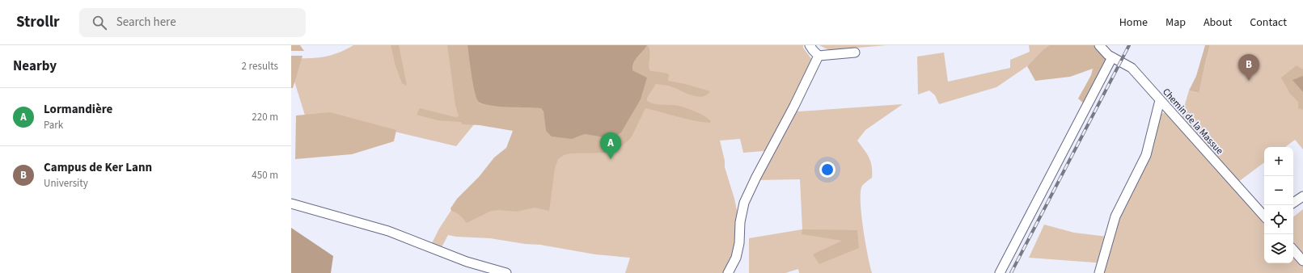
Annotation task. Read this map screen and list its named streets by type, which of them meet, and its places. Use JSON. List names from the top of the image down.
{
  "streets": {
    "street": ["Chemin de la Massue"]
  },
  "page": {
    "header": "Strollr",
    "search": "Search here",
    "nav": [
      "Home",
      "Map",
      "About",
      "Contact"
    ],
    "heading": ["Nearby", "2 results"],
    "pins": ["B", "A"],
    "list": [
      {
        "mark": "A",
        "name": "Lormandière",
        "note": "Park",
        "value": "220 m"
      },
      {
        "mark": "B",
        "name": "Campus de Ker Lann",
        "note": "University",
        "value": "450 m"
      }
    ],
    "map_buttons": ["+", "−"]
  }
}
